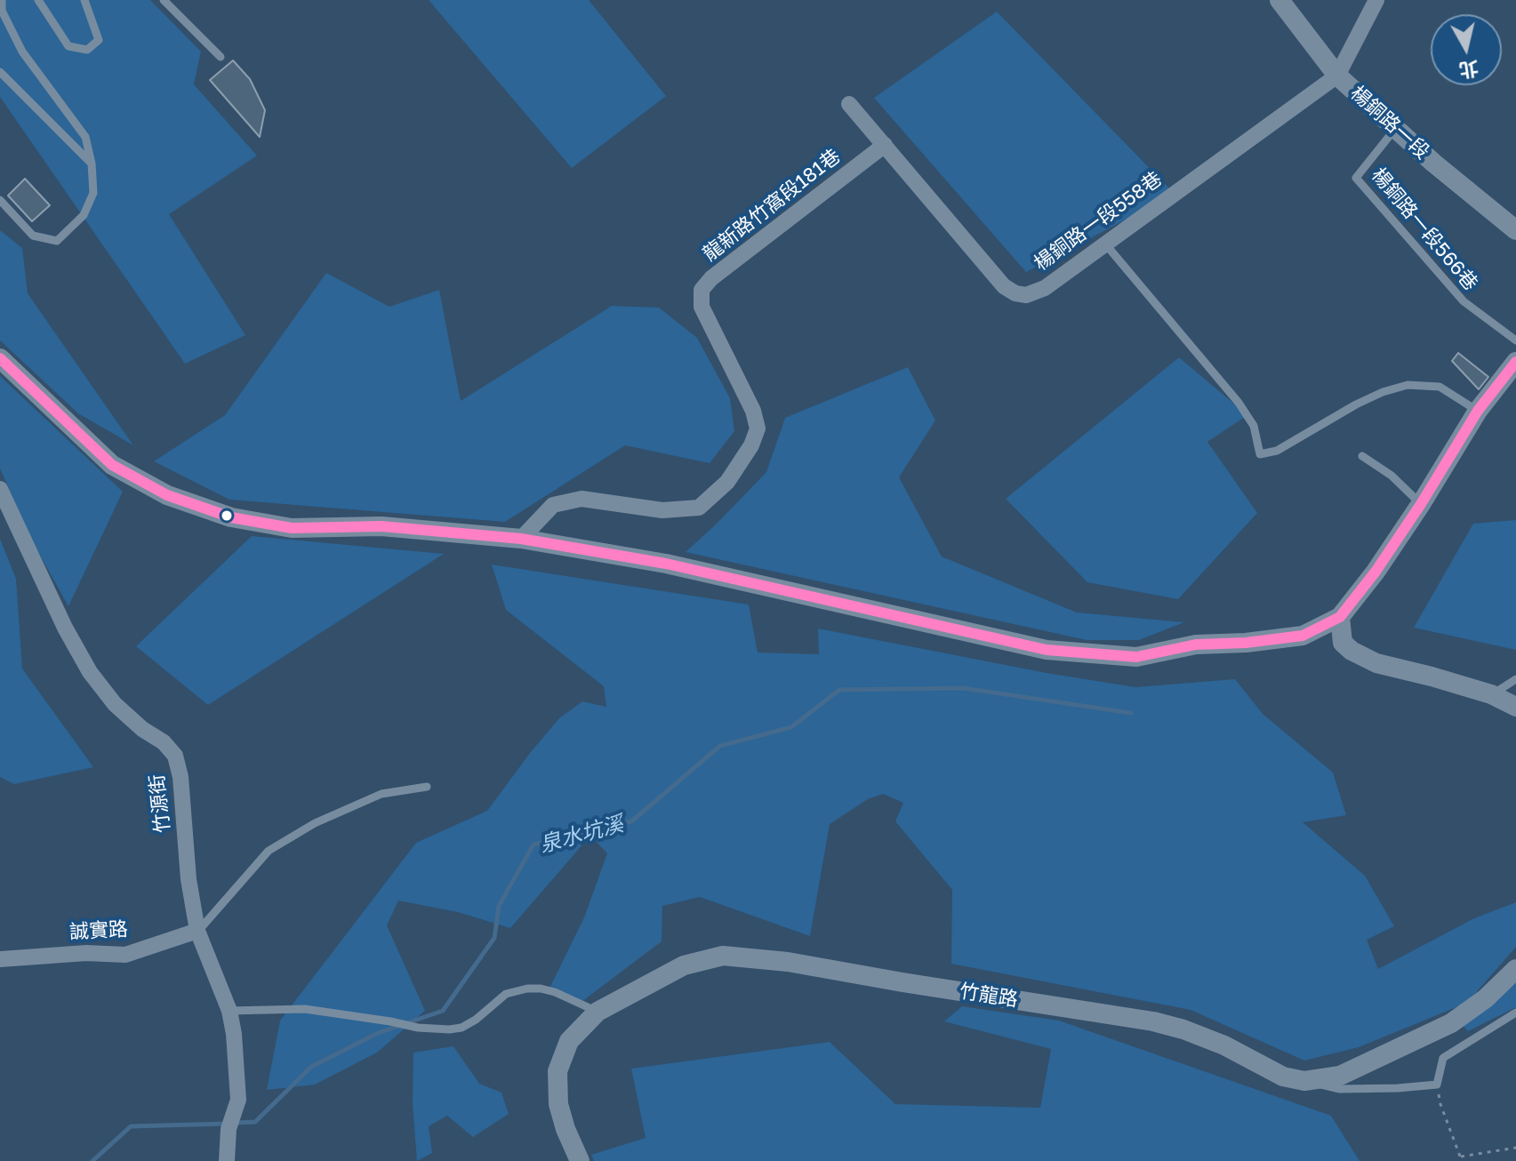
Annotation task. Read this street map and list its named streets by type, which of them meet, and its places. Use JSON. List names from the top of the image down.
{
  "streets": {
    "street": [
      "楊銅路一段",
      "龍新路竹窩段181巷",
      "楊銅路一段558巷",
      "竹源街",
      "誠實路",
      "竹龍路"
    ],
    "lane": ["楊銅路一段566巷"]
  },
  "crossings": [
    ["楊銅路一段", "楊銅路一段558巷"],
    ["楊銅路一段", "楊銅路一段566巷"],
    ["龍新路竹窩段181巷", "楊銅路一段558巷"],
    ["竹源街", "誠實路"]
  ],
  "water": ["泉水坑溪"],
  "north": "bottom"
}
